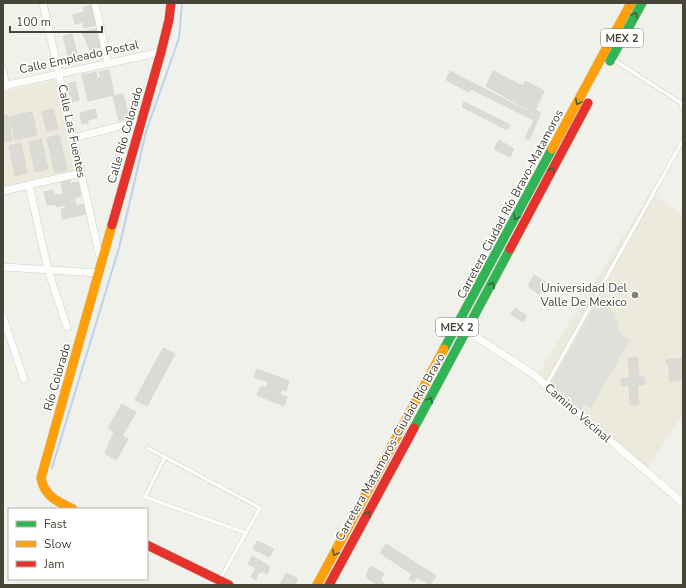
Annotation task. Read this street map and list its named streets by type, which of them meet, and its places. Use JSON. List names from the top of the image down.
{
  "streets": {
    "main road": [
      "MEX 2",
      "Calle Río Colorado",
      "Carretera Ciudad Río Bravo-Matamoros",
      "Río Colorado",
      "Carretera Matamoros-Ciudad Río Bravo"
    ],
    "street": ["Calle Empleado Postal", "Calle Las Fuentes", "Camino Vecinal"]
  },
  "crossings": [
    ["Calle Empleado Postal", "Calle Las Fuentes"],
    ["Calle Empleado Postal", "Calle Río Colorado"],
    ["Calle Las Fuentes", "Calle Río Colorado"],
    ["Calle Río Colorado", "Río Colorado"],
    ["Carretera Ciudad Río Bravo-Matamoros", "Carretera Matamoros-Ciudad Río Bravo"],
    ["Camino Vecinal", "Carretera Matamoros-Ciudad Río Bravo"]
  ],
  "one_way": ["Carretera Ciudad Río Bravo-Matamoros", "Carretera Matamoros-Ciudad Río Bravo"],
  "places": ["Universidad Del Valle De Mexico"],
  "legend": ["Fast", "Slow", "Jam"],
  "scale_bar": "100 m"
}
